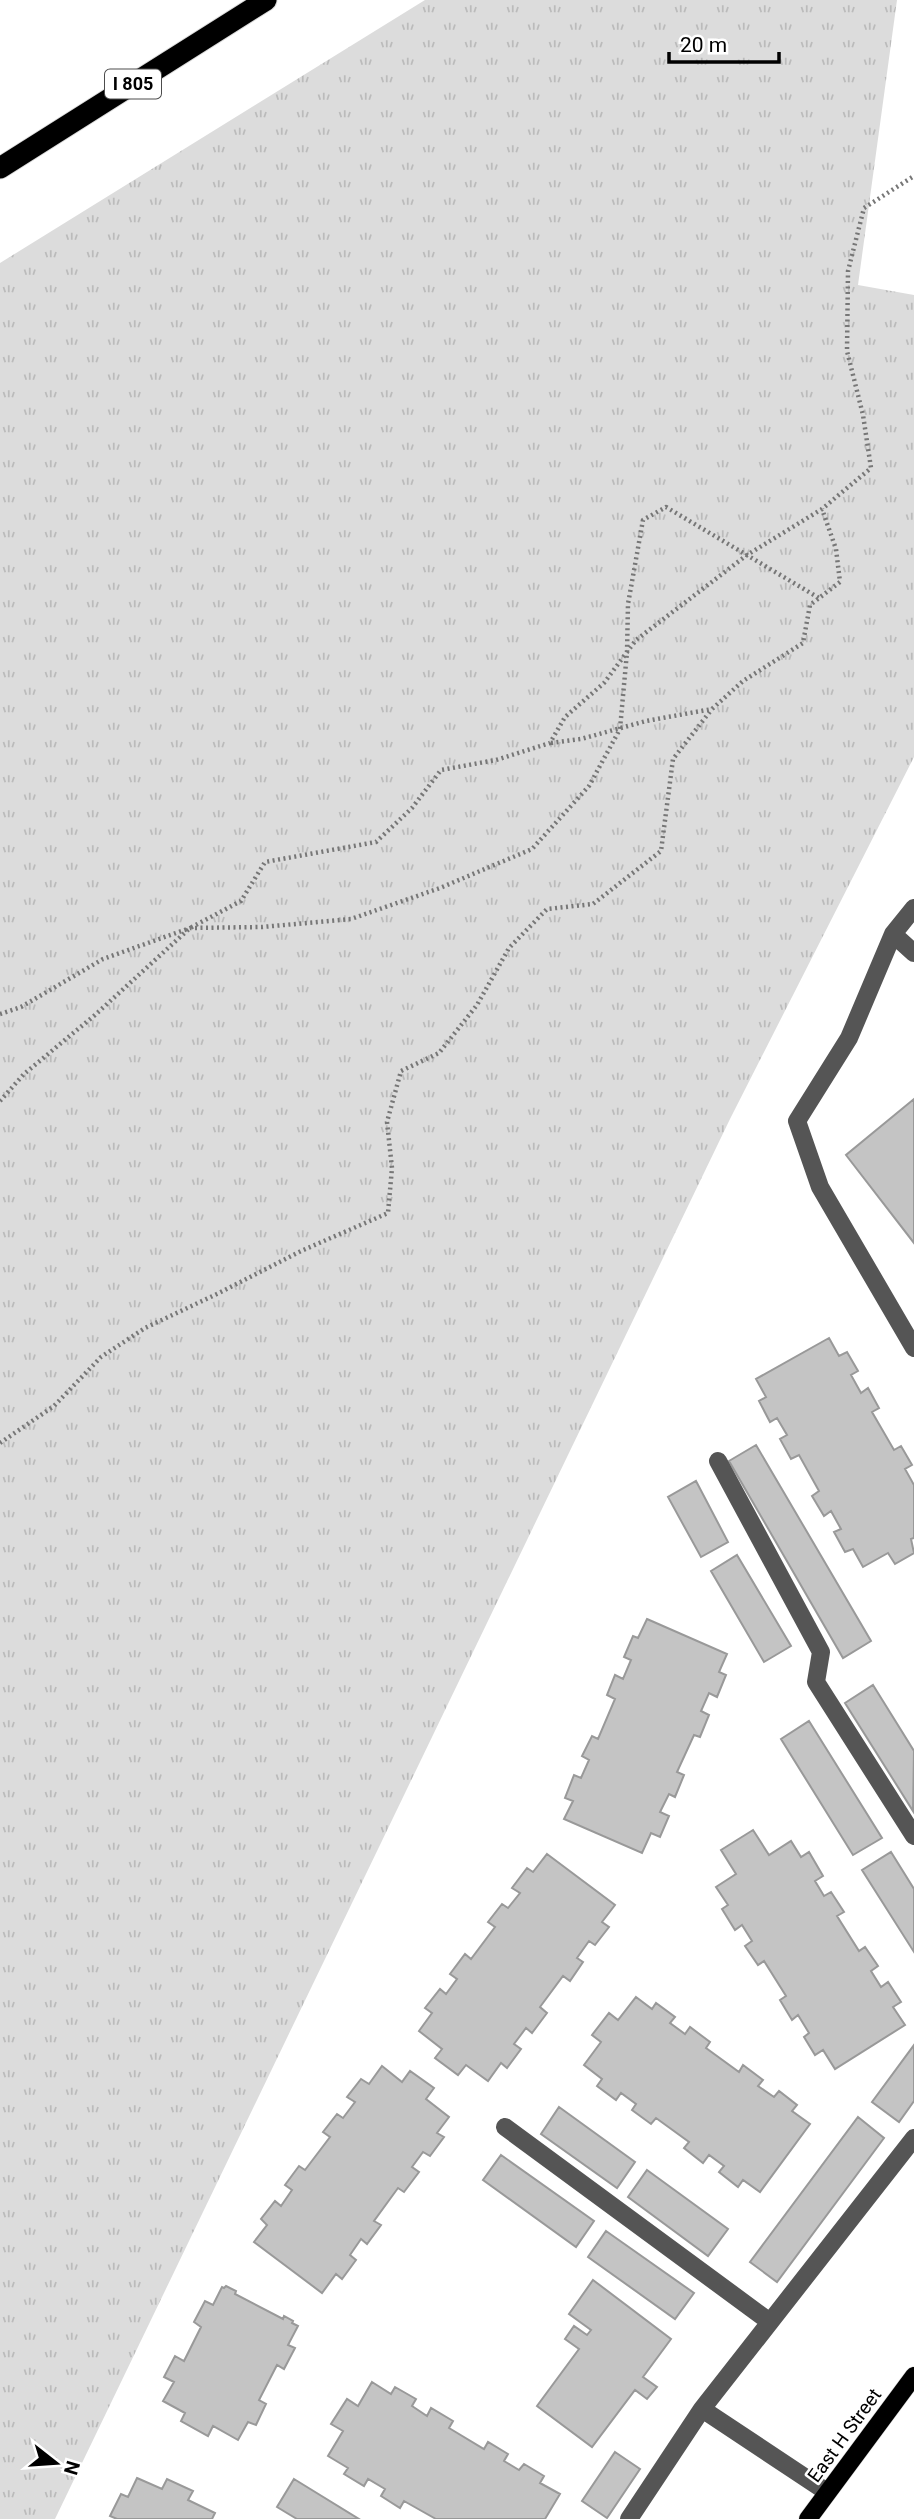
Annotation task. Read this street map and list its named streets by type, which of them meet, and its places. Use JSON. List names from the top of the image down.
{
  "streets": {
    "highway": ["I 805"],
    "main road": ["East H Street"]
  },
  "scale_bar": "20 m",
  "north": "right"
}
